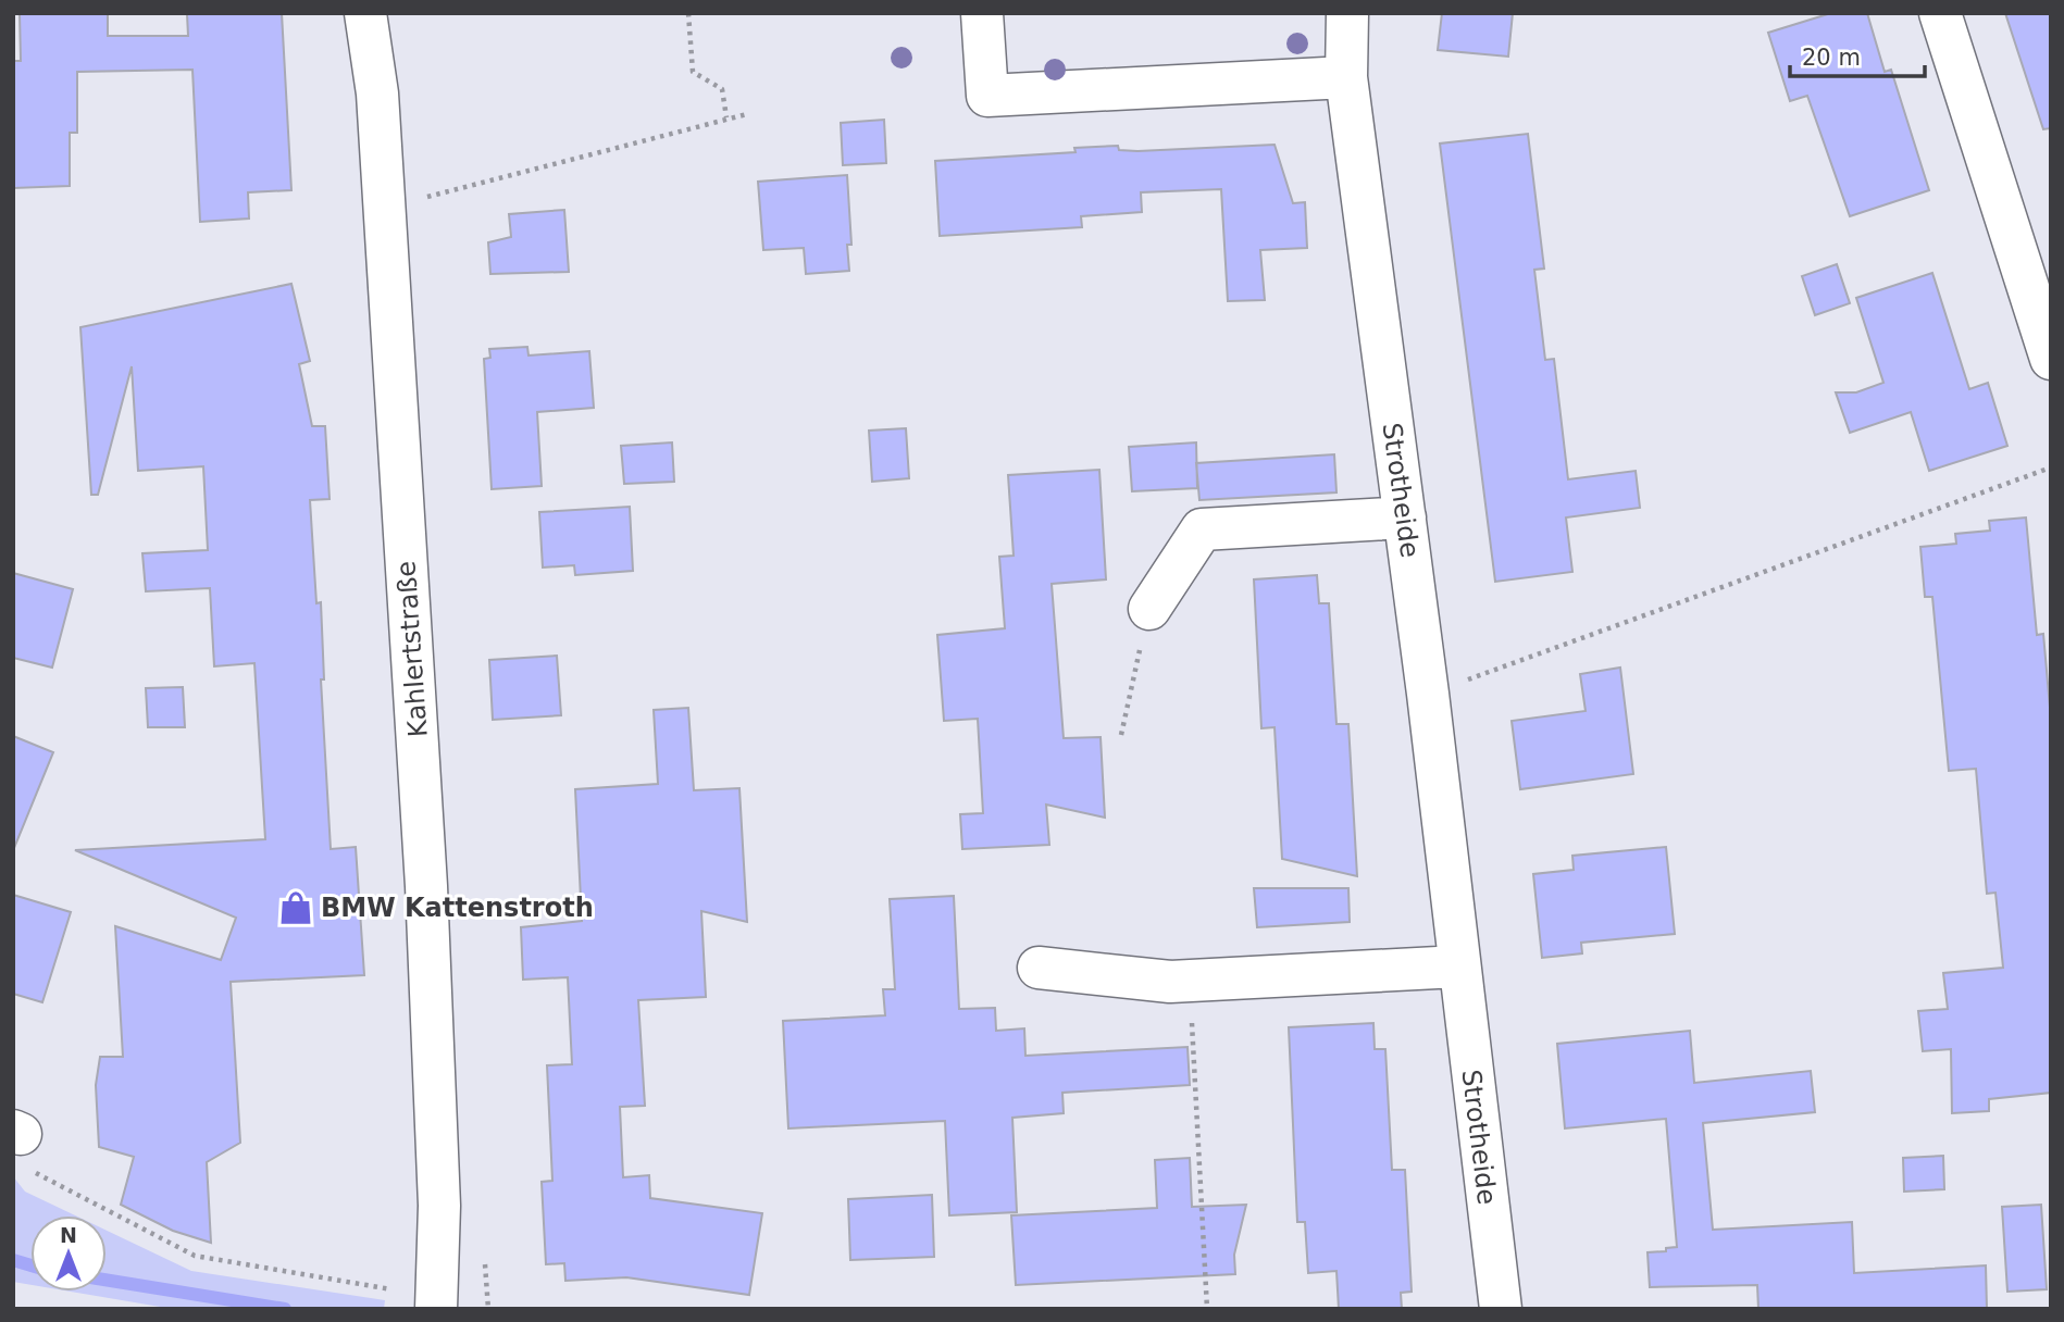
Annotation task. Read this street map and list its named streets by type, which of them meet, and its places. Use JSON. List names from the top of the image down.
{
  "streets": {
    "street": ["Strotheide", "Kahlertstraße"]
  },
  "places": {
    "shop": ["BMW Kattenstroth"]
  },
  "scale_bar": "20 m",
  "north": "top"
}
